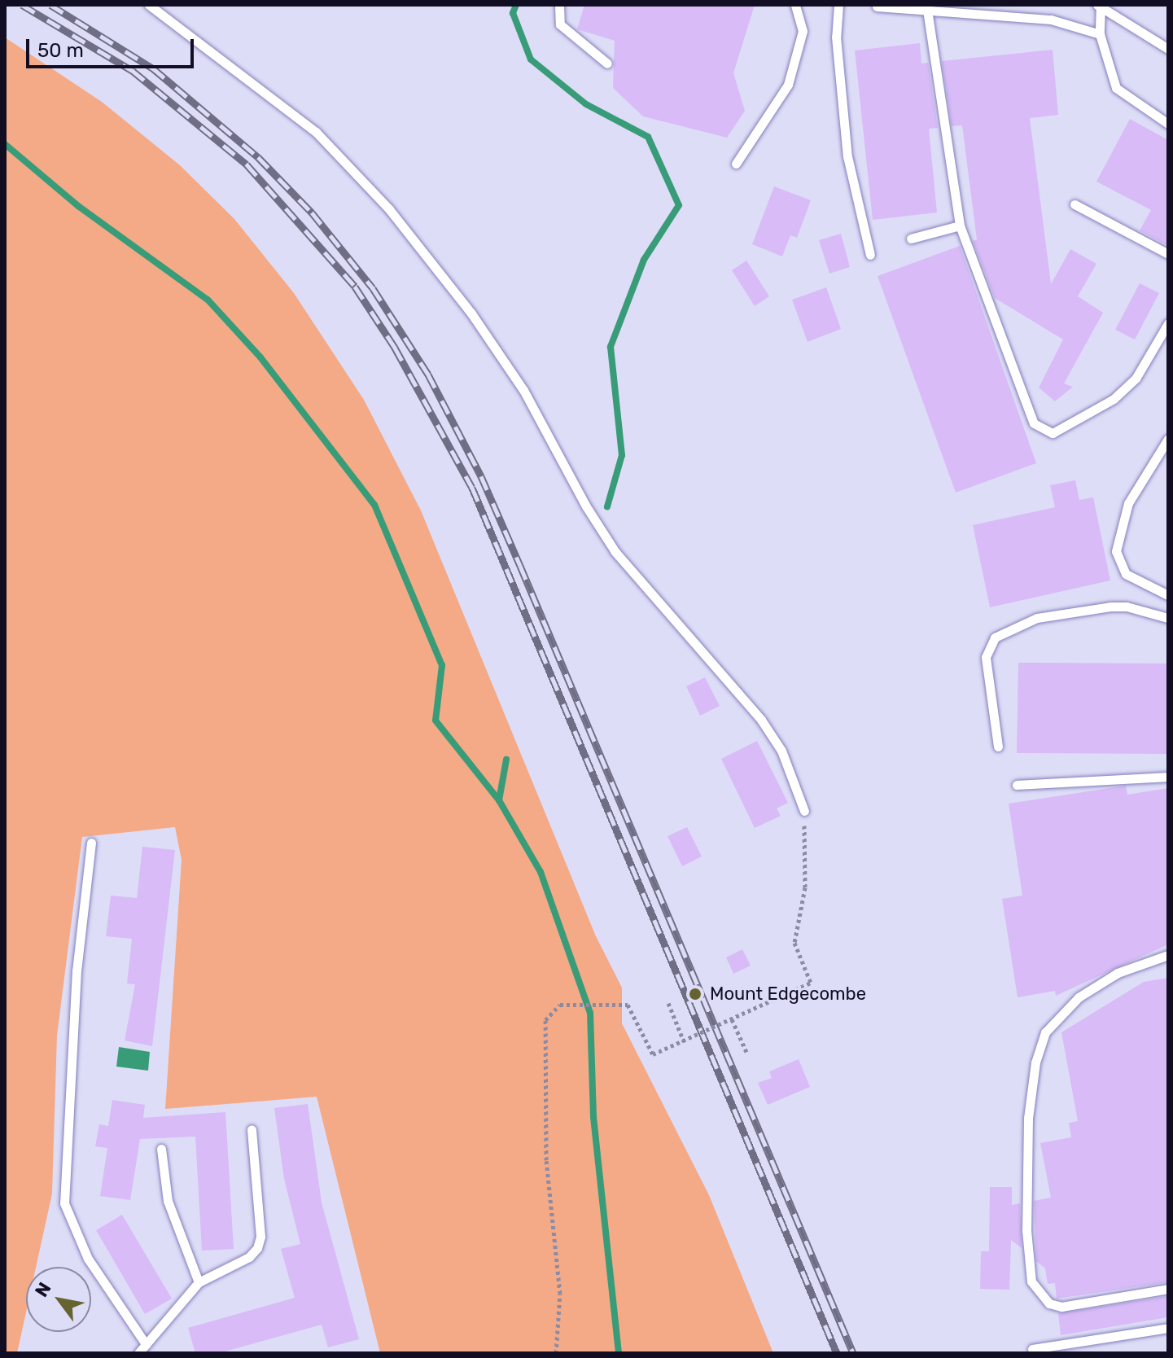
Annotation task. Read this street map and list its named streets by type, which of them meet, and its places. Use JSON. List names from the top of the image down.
{
  "places": ["Mount Edgecombe"],
  "scale_bar": "50 m",
  "north": "top left"
}
